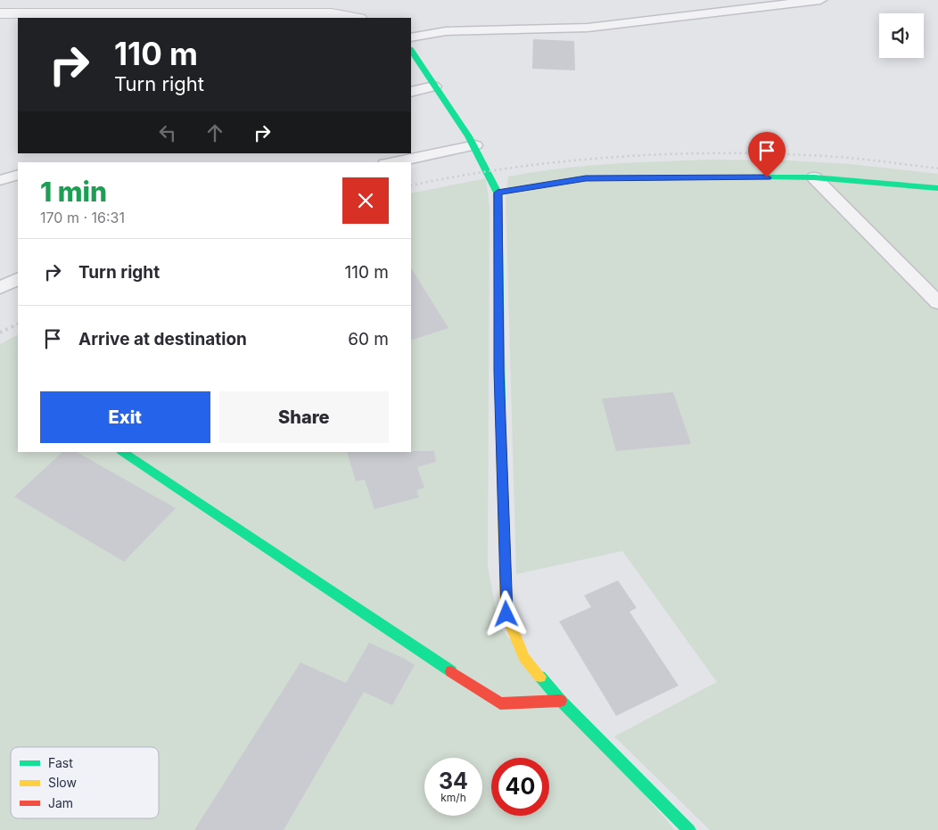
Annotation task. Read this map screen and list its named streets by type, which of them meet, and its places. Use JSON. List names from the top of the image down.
{
  "legend": ["Fast", "Slow", "Jam"],
  "page": {
    "turn": ["110 m", "Turn right"],
    "heading": ["1 min", "170 m · 16:31"],
    "list": [
      {
        "name": "Turn right",
        "value": "110 m"
      },
      {
        "name": "Arrive at destination",
        "value": "60 m"
      }
    ],
    "buttons": ["Exit", "Share"],
    "speed": "34 km/h",
    "limit": "40"
  }
}
